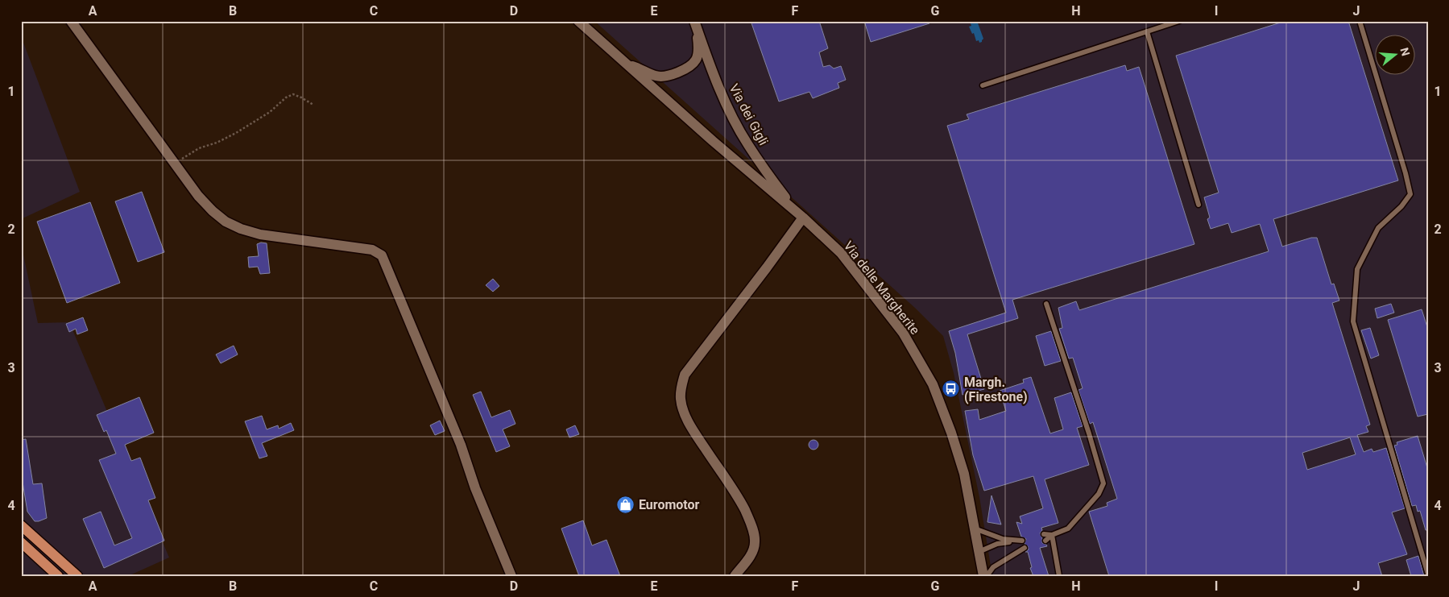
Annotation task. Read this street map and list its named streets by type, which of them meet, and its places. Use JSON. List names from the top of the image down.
{
  "streets": {
    "street": ["Via dei Gigli", "Via delle Margherite"]
  },
  "crossings": [
    ["Via dei Gigli", "Via delle Margherite"]
  ],
  "places": {
    "bus stop": ["Margh. (Firestone)"],
    "shop": ["Euromotor"]
  },
  "north": "right",
  "grid": {
    "columns": [
      "A",
      "B",
      "C",
      "D",
      "E",
      "F",
      "G",
      "H",
      "I",
      "J"
    ],
    "rows": [
      "1",
      "2",
      "3",
      "4"
    ]
  }
}
